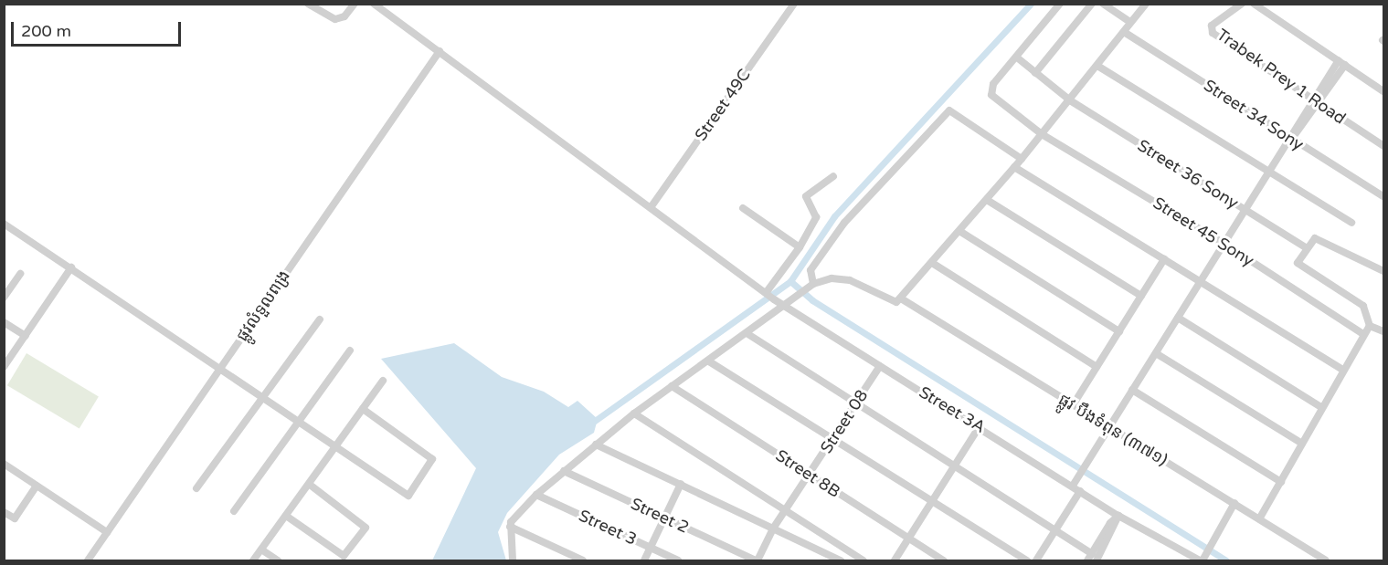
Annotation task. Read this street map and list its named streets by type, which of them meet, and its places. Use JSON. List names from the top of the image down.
{
  "streets": {
    "street": [
      "Trabek Prey 1 Road",
      "Street 49C",
      "Street 34 Sony",
      "Street 36 Sony",
      "Street 45 Sony",
      "ផ្លូវលំទួលពង្រ",
      "Street 3A",
      "Street 08",
      "ផ្លូវ បឹងទំពុន (៣៧១)",
      "Street 8B",
      "Street 2",
      "Street 3"
    ]
  },
  "crossings": [
    ["Street 49C", "Street 3A"],
    ["Street 36 Sony", "Street 45 Sony"],
    ["ផ្លូវលំទួលពង្រ", "Street 3A"],
    ["Street 3A", "Street 08"],
    ["Street 08", "Street 8B"],
    ["Street 08", "Street 2"]
  ],
  "scale_bar": "200 m"
}
